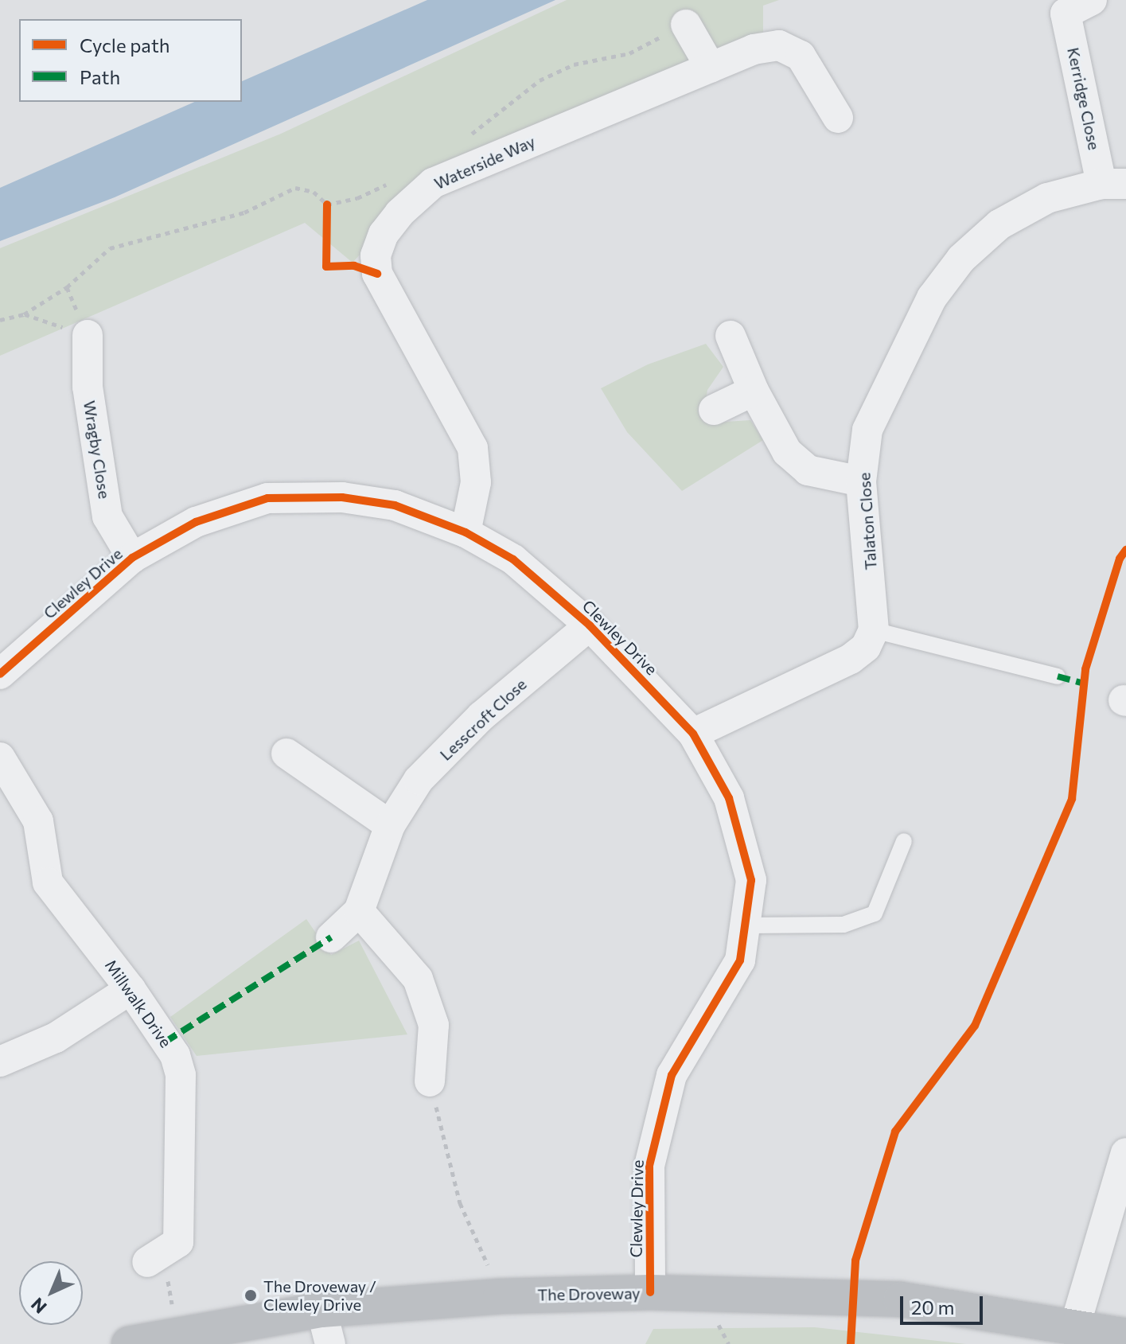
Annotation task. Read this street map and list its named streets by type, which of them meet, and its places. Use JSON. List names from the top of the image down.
{
  "streets": {
    "street": [
      "Kerridge Close",
      "Waterside Way",
      "Wragby Close",
      "Talaton Close",
      "Clewley Drive",
      "Lesscroft Close",
      "Millwalk Drive",
      "The Droveway"
    ]
  },
  "crossings": [
    ["Kerridge Close", "Talaton Close"],
    ["Waterside Way", "Clewley Drive"],
    ["Wragby Close", "Clewley Drive"],
    ["Clewley Drive", "Lesscroft Close"],
    ["Clewley Drive", "The Droveway"]
  ],
  "places": ["The Droveway / Clewley Drive"],
  "legend": ["Cycle path", "Path"],
  "scale_bar": "20 m",
  "north": "bottom left"
}
